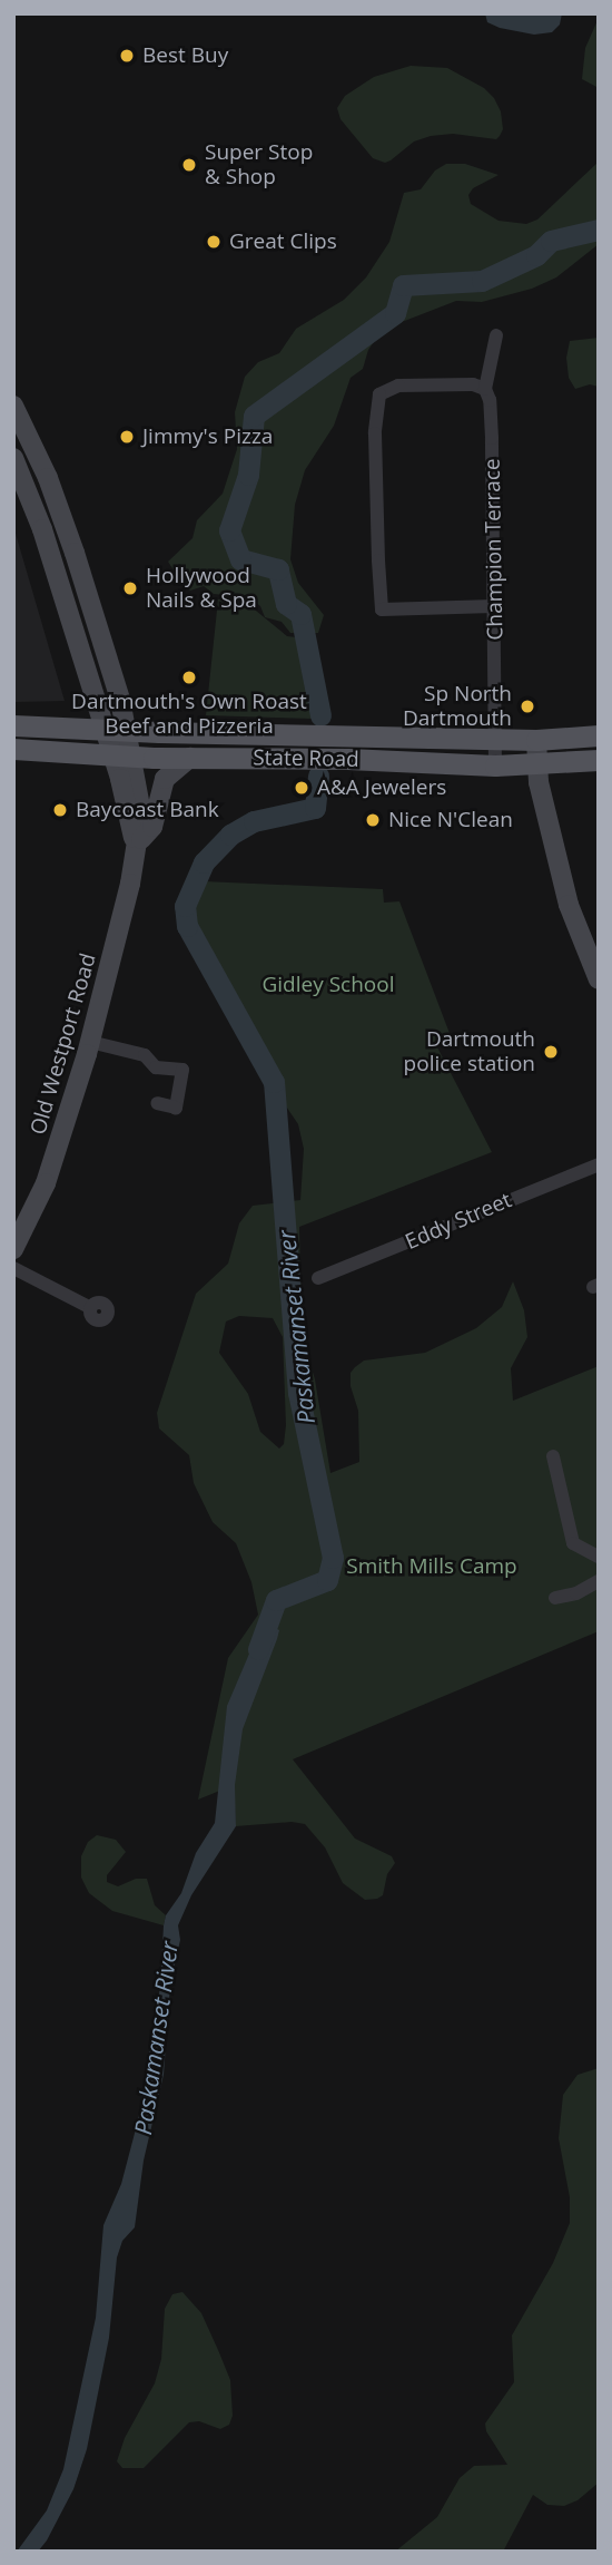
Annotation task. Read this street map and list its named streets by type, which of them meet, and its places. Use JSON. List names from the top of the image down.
{
  "streets": {
    "main road": ["State Road", "Old Westport Road"],
    "street": ["Champion Terrace", "Eddy Street"]
  },
  "crossings": [
    ["Champion Terrace", "State Road"],
    ["State Road", "Old Westport Road"]
  ],
  "water": ["Paskamanset River"],
  "parks": ["Gidley School", "Smith Mills Camp"],
  "places": [
    "Best Buy",
    "Super Stop & Shop",
    "Great Clips",
    "Jimmy's Pizza",
    "Hollywood Nails & Spa",
    "Dartmouth's Own Roast Beef and Pizzeria",
    "Sp North Dartmouth",
    "A&A Jewelers",
    "Baycoast Bank",
    "Nice N'Clean",
    "Dartmouth police station"
  ]
}
